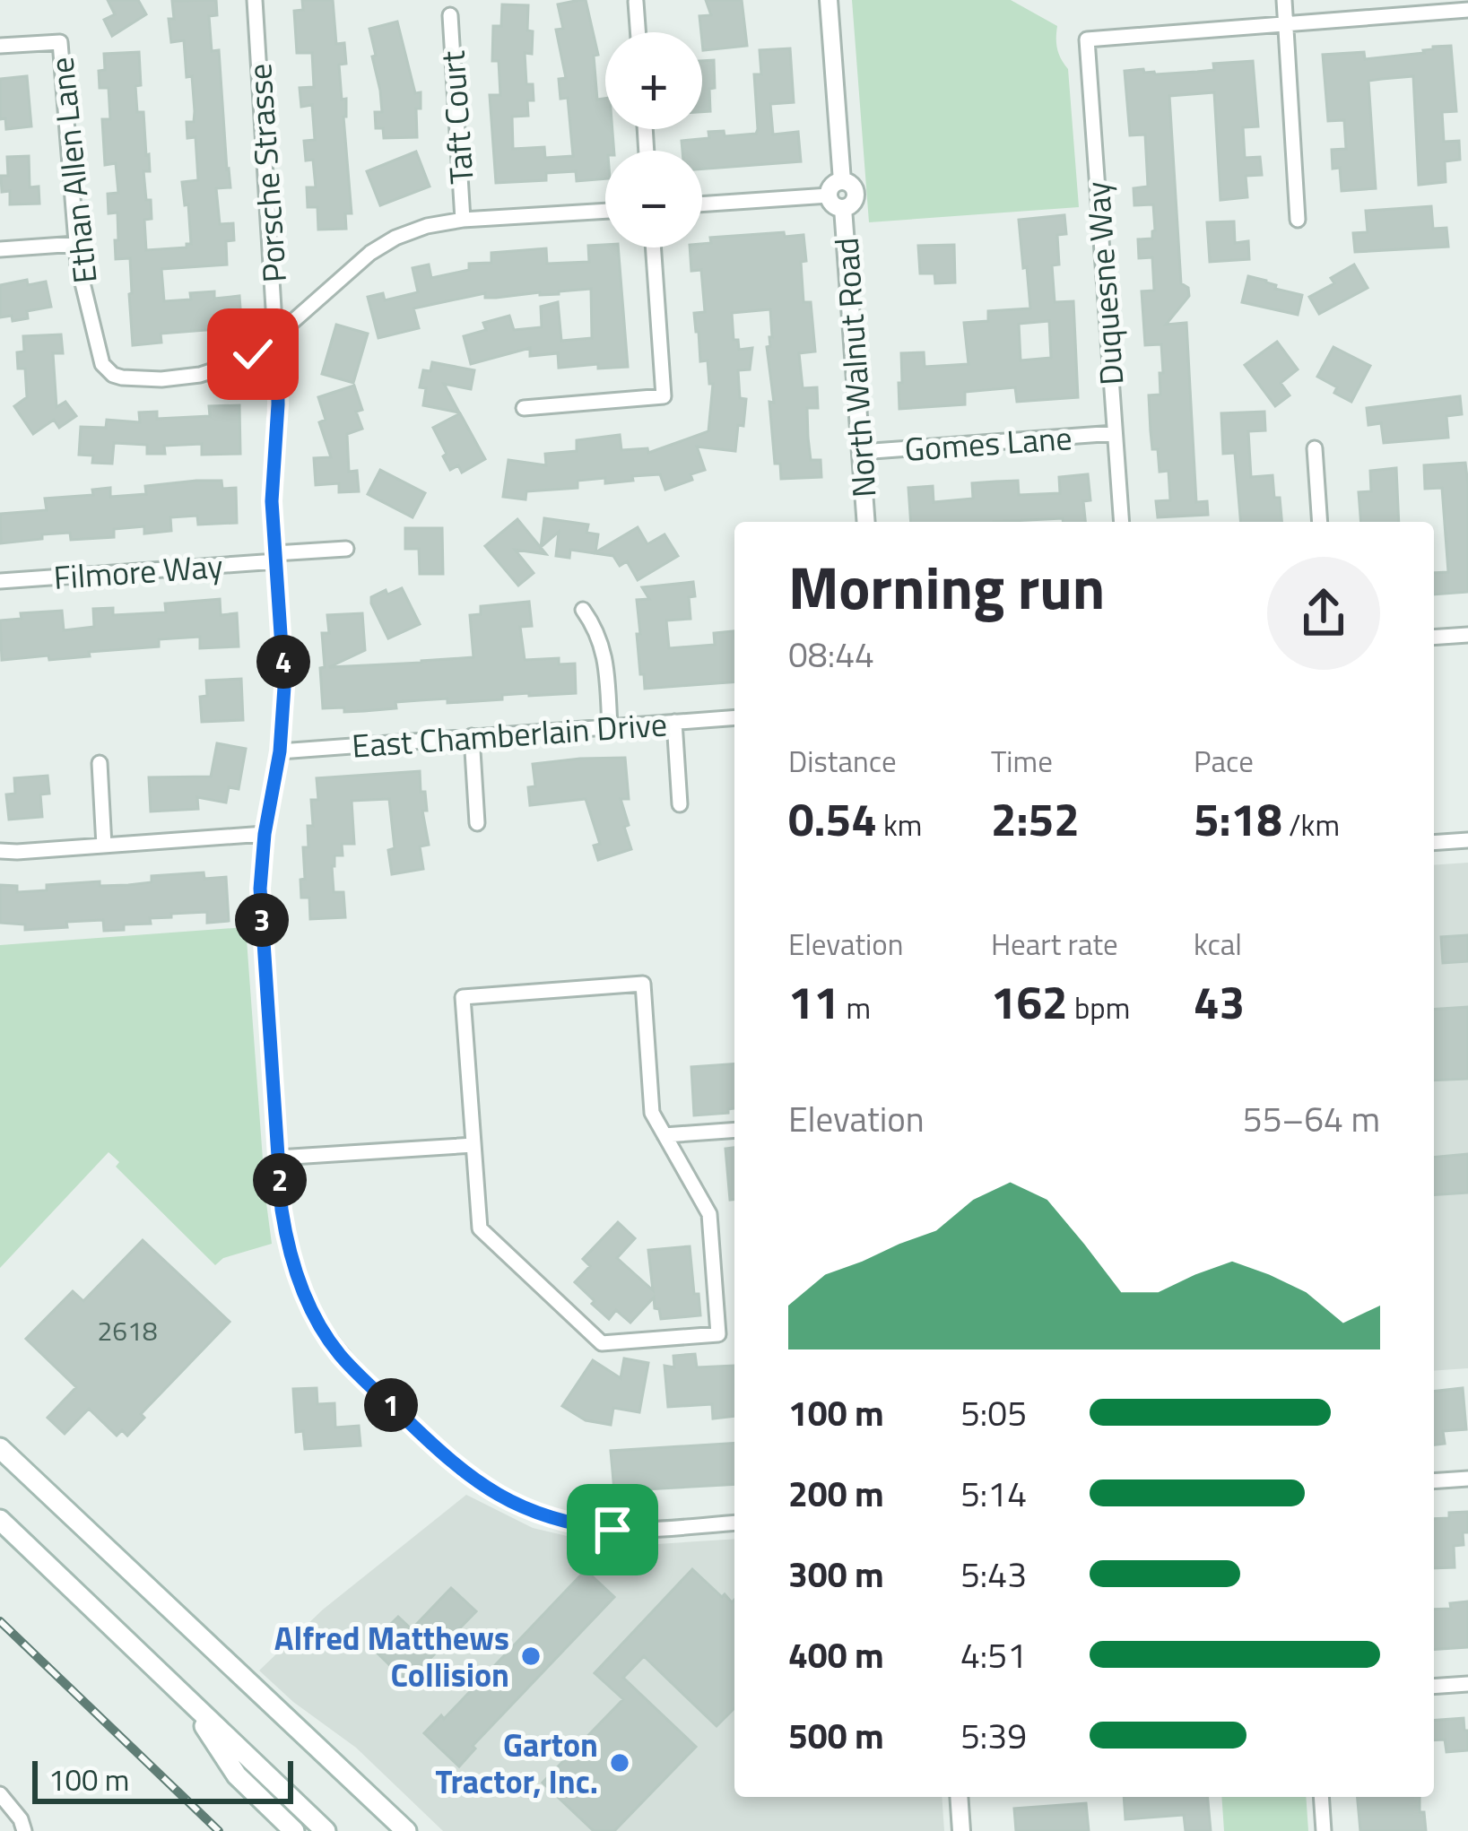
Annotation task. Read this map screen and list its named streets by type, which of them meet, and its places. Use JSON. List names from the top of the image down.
{
  "streets": {
    "street": [
      "Taft Court",
      "Ethan Allen Lane",
      "Porsche Strasse",
      "Duquesne Way",
      "North Walnut Road",
      "Gomes Lane",
      "Filmore Way",
      "East Chamberlain Drive"
    ]
  },
  "crossings": [
    ["Taft Court", "Ethan Allen Lane"],
    ["Ethan Allen Lane", "Porsche Strasse"],
    ["Porsche Strasse", "Filmore Way"],
    ["Porsche Strasse", "East Chamberlain Drive"],
    ["Duquesne Way", "Gomes Lane"],
    ["North Walnut Road", "Gomes Lane"]
  ],
  "places": ["Alfred Matthews Collision", "Garton Tractor, Inc."],
  "house_numbers": ["2618"],
  "scale_bar": "100 m",
  "page": {
    "map_buttons": ["+", "−"],
    "heading": ["Morning run", "08:44"],
    "pins": [
      "4",
      "3",
      "2",
      "1"
    ],
    "stats": [
      ["Distance", "0.54 km"],
      ["Time", "2:52"],
      ["Pace", "5:18 /km"],
      ["Elevation", "11 m"],
      ["Heart rate", "162 bpm"],
      ["kcal", "43"]
    ],
    "chart": ["Elevation", "55–64 m"],
    "list": [
      {
        "name": "100 m",
        "note": "5:05"
      },
      {
        "name": "200 m",
        "note": "5:14"
      },
      {
        "name": "300 m",
        "note": "5:43"
      },
      {
        "name": "400 m",
        "note": "4:51"
      },
      {
        "name": "500 m",
        "note": "5:39"
      }
    ],
    "scale": "100 m"
  }
}
